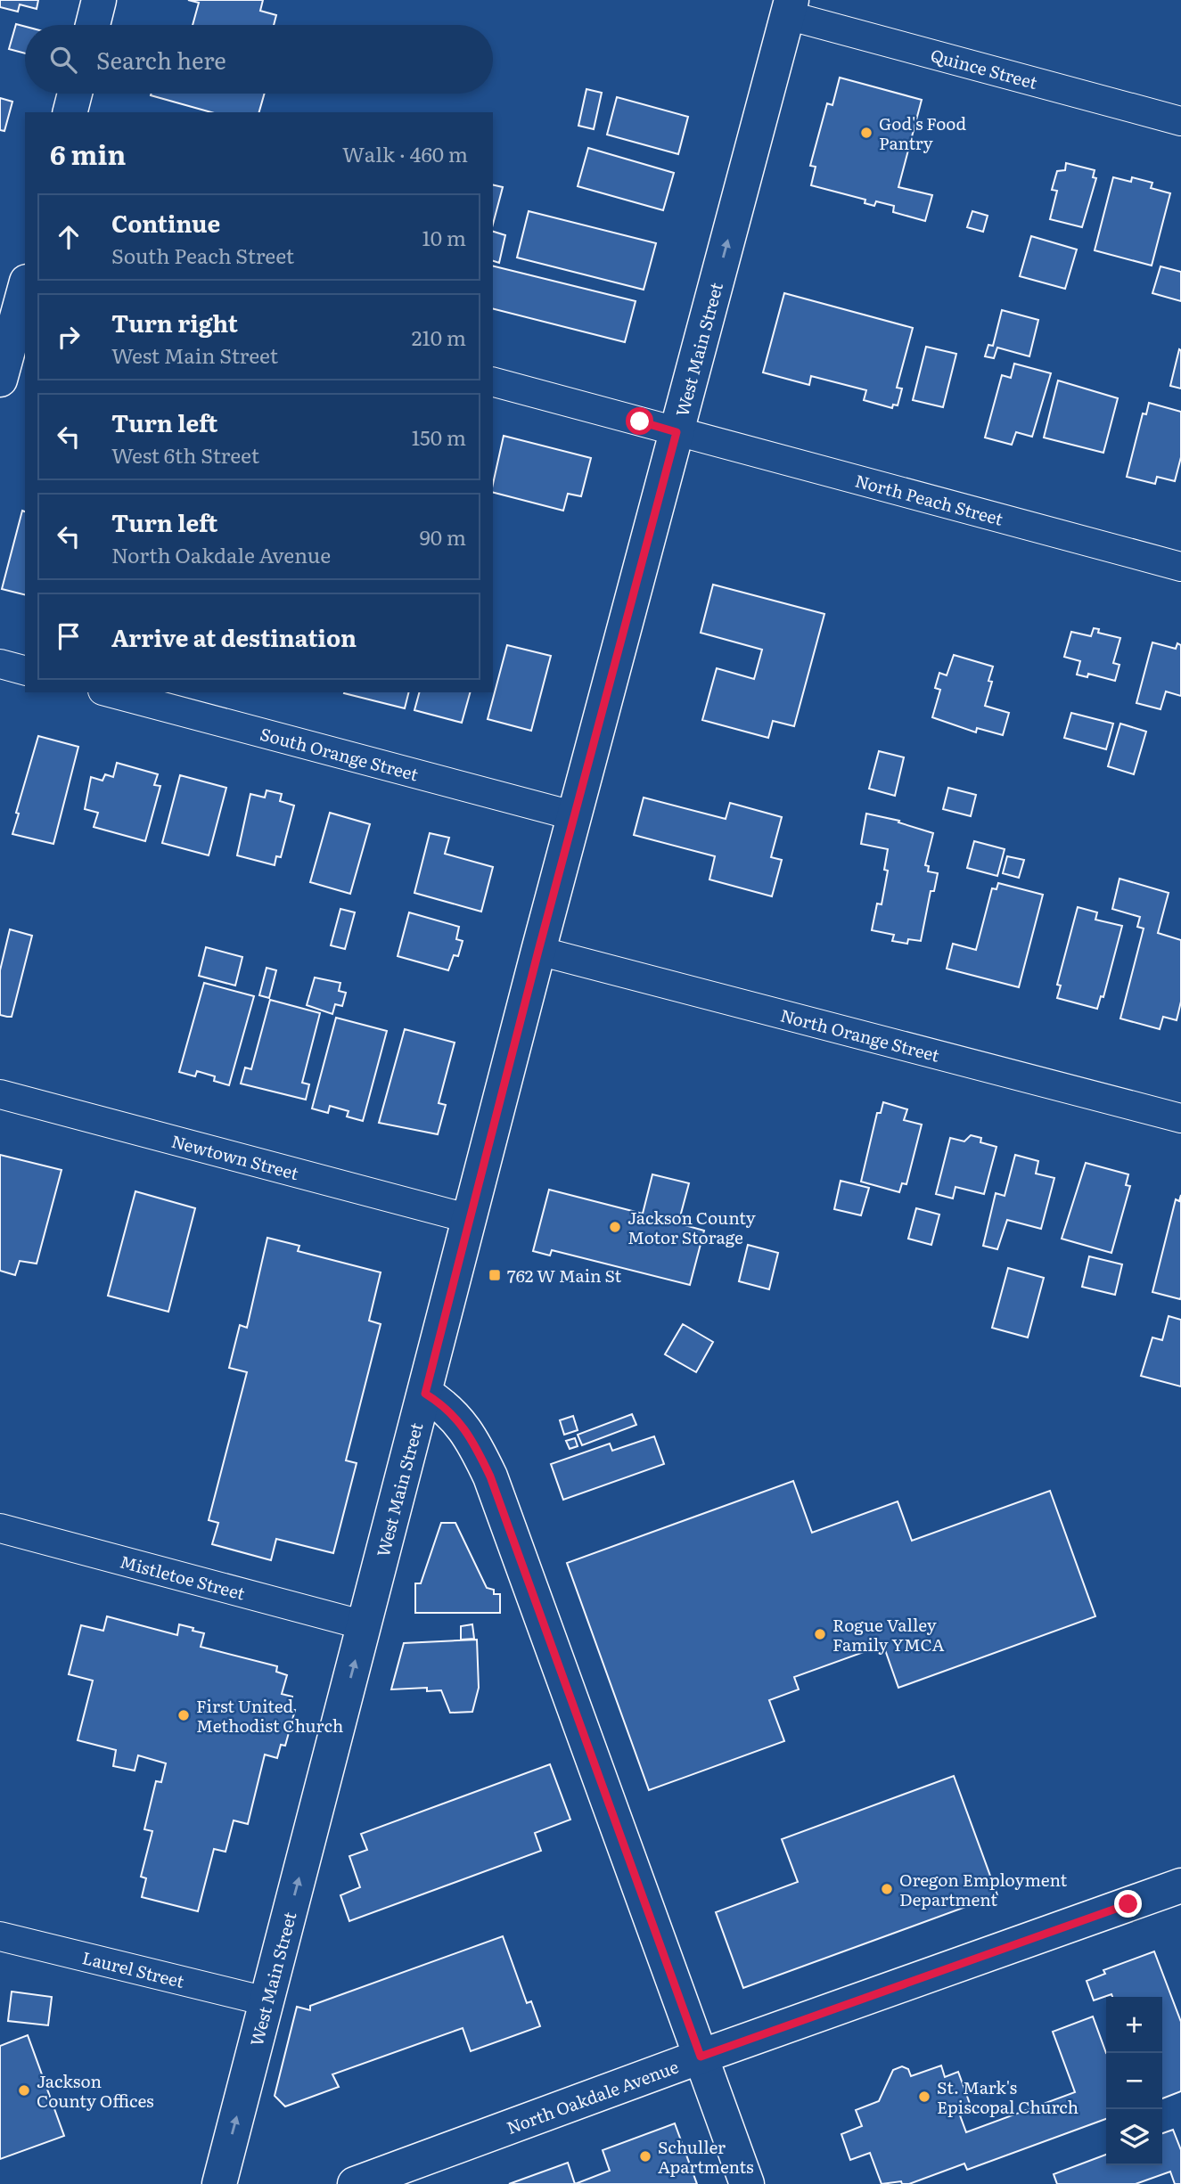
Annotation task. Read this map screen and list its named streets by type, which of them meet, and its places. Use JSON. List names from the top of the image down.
{
  "streets": {
    "main road": ["West Main Street", "North Oakdale Avenue"],
    "street": [
      "Quince Street",
      "North Peach Street",
      "South Orange Street",
      "North Orange Street",
      "Newtown Street",
      "Mistletoe Street",
      "Laurel Street"
    ]
  },
  "crossings": [
    ["Quince Street", "West Main Street"],
    ["West Main Street", "North Peach Street"],
    ["West Main Street", "South Orange Street"],
    ["West Main Street", "North Orange Street"],
    ["West Main Street", "Newtown Street"],
    ["West Main Street", "Mistletoe Street"],
    ["West Main Street", "Laurel Street"]
  ],
  "one_way": ["West Main Street"],
  "places": {
    "other": [
      "God's Food Pantry",
      "Jackson County Motor Storage",
      "Rogue Valley Family YMCA",
      "First United Methodist Church",
      "Oregon Employment Department",
      "Jackson County Offices",
      "St. Mark's Episcopal Church",
      "Schuller Apartments"
    ],
    "transit": ["762 W Main St"]
  },
  "page": {
    "search": "Search here",
    "heading": ["6 min", "Walk · 460 m"],
    "list": [
      ["Continue", "South Peach Street", "10 m"],
      ["Turn right", "West Main Street", "210 m"],
      ["Turn left", "West 6th Street", "150 m"],
      ["Turn left", "North Oakdale Avenue", "90 m"],
      "Arrive at destination"
    ],
    "map_buttons": ["+", "−"]
  }
}
